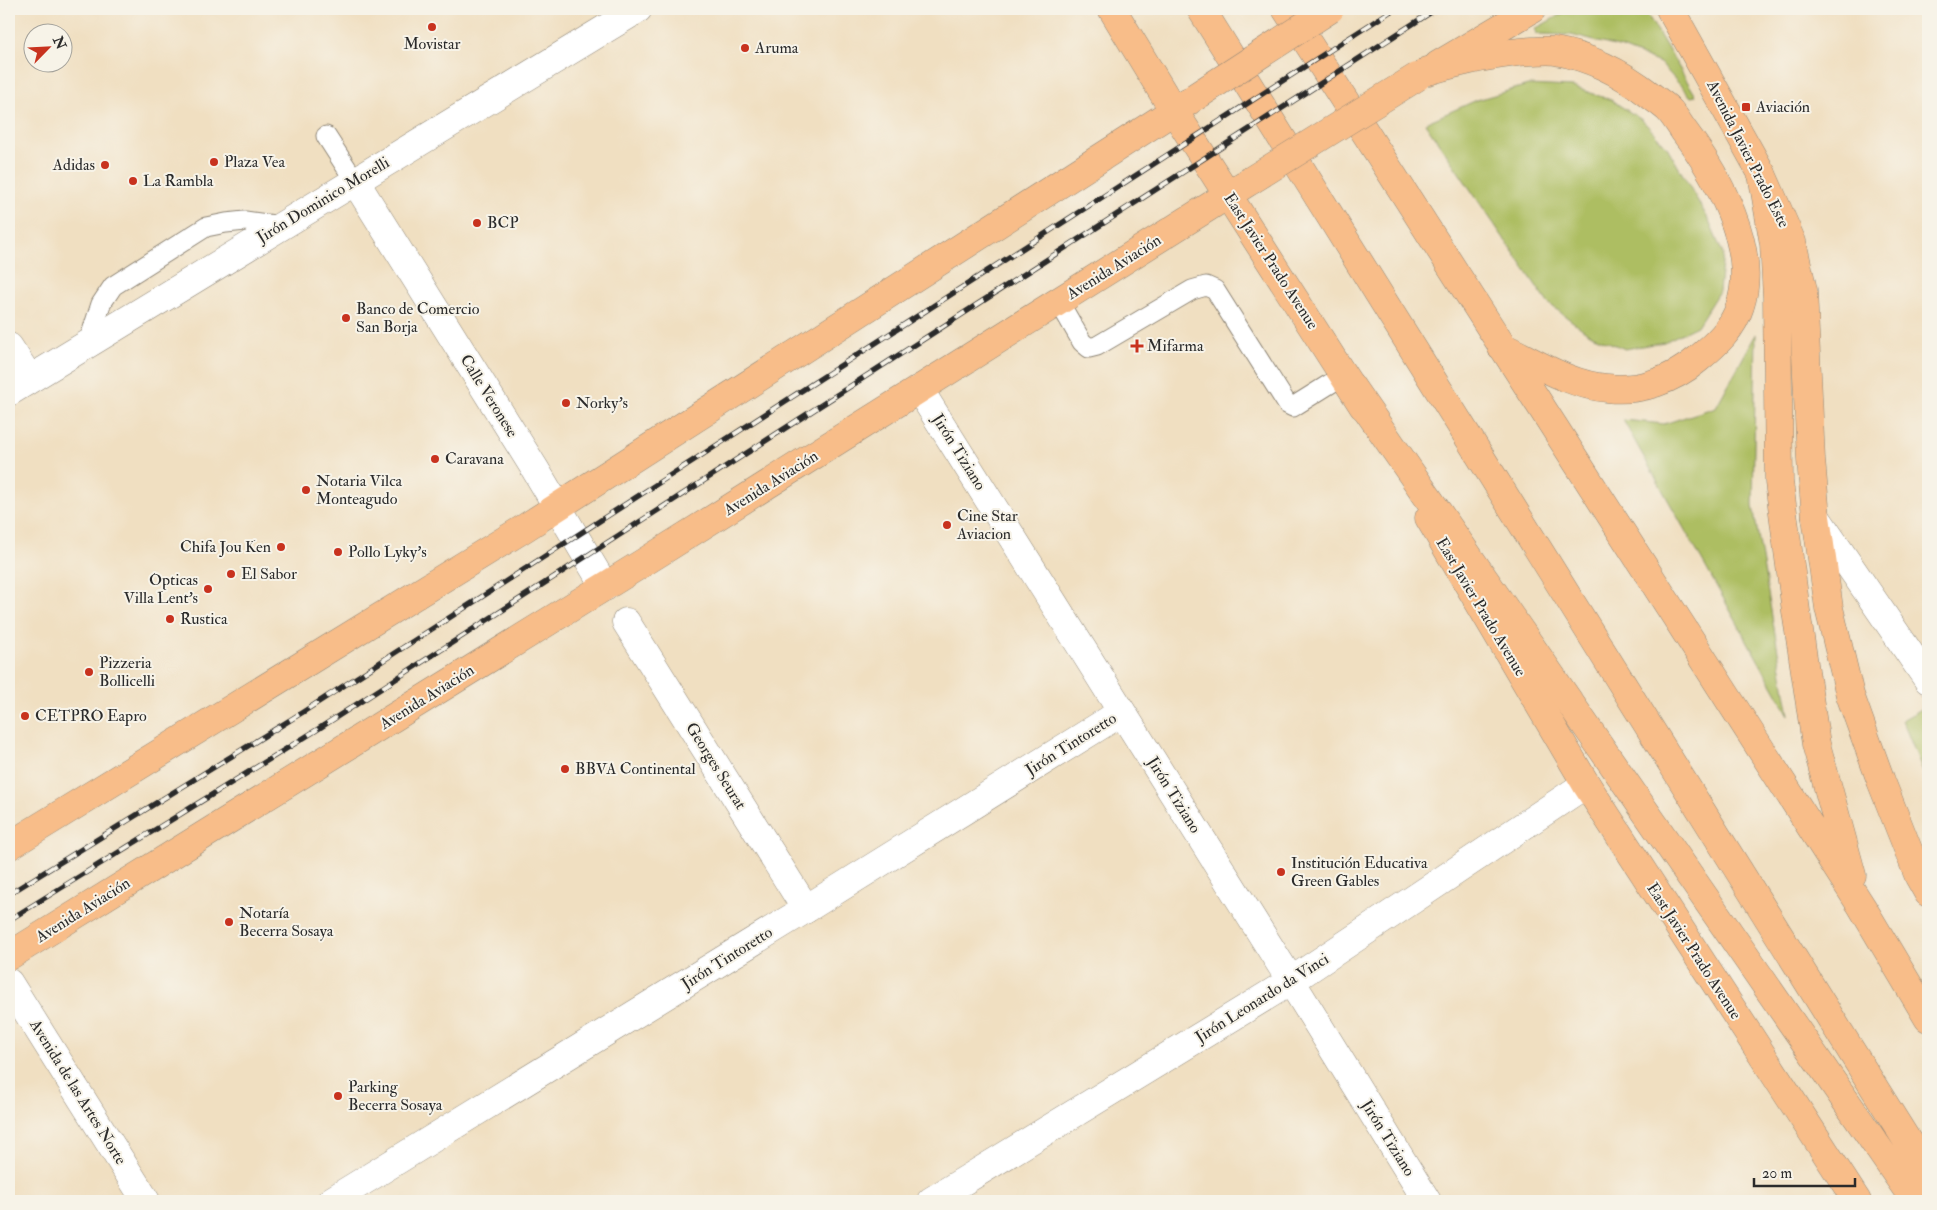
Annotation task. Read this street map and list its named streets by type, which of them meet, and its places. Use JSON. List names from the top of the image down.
{
  "streets": {
    "main road": ["Avenida Javier Prado Este", "East Javier Prado Avenue", "Avenida Aviación"],
    "street": [
      "Jirón Dominico Morelli",
      "Calle Veronese",
      "Jirón Tiziano",
      "Jirón Tintoretto",
      "Georges Seurat",
      "Jirón Leonardo da Vinci",
      "Avenida de las Artes Norte"
    ]
  },
  "crossings": [
    ["Jirón Dominico Morelli", "Calle Veronese"],
    ["East Javier Prado Avenue", "Avenida Aviación"],
    ["East Javier Prado Avenue", "Jirón Leonardo da Vinci"],
    ["Avenida Aviación", "Calle Veronese"],
    ["Avenida Aviación", "Jirón Tiziano"],
    ["Jirón Tiziano", "Jirón Tintoretto"],
    ["Jirón Tiziano", "Jirón Leonardo da Vinci"],
    ["Jirón Tintoretto", "Georges Seurat"]
  ],
  "places": {
    "other": [
      "Movistar",
      "Aruma",
      "Plaza Vea",
      "Adidas",
      "La Rambla",
      "BCP",
      "Banco de Comercio San Borja",
      "Norky's",
      "Caravana",
      "Notaria Vilca Monteagudo",
      "Cine Star Aviacion",
      "Chifa Jou Ken",
      "Pollo Lyky's",
      "El Sabor",
      "Opticas Villa Lent's",
      "Rustica",
      "Pizzeria Bollicelli",
      "CETPRO Eapro",
      "BBVA Continental",
      "Institución Educativa Green Gables",
      "Notaría Becerra Sosaya",
      "Parking Becerra Sosaya"
    ],
    "transit": ["Aviación"],
    "health": ["Mifarma"]
  },
  "scale_bar": "20 m",
  "north": "top right"
}
